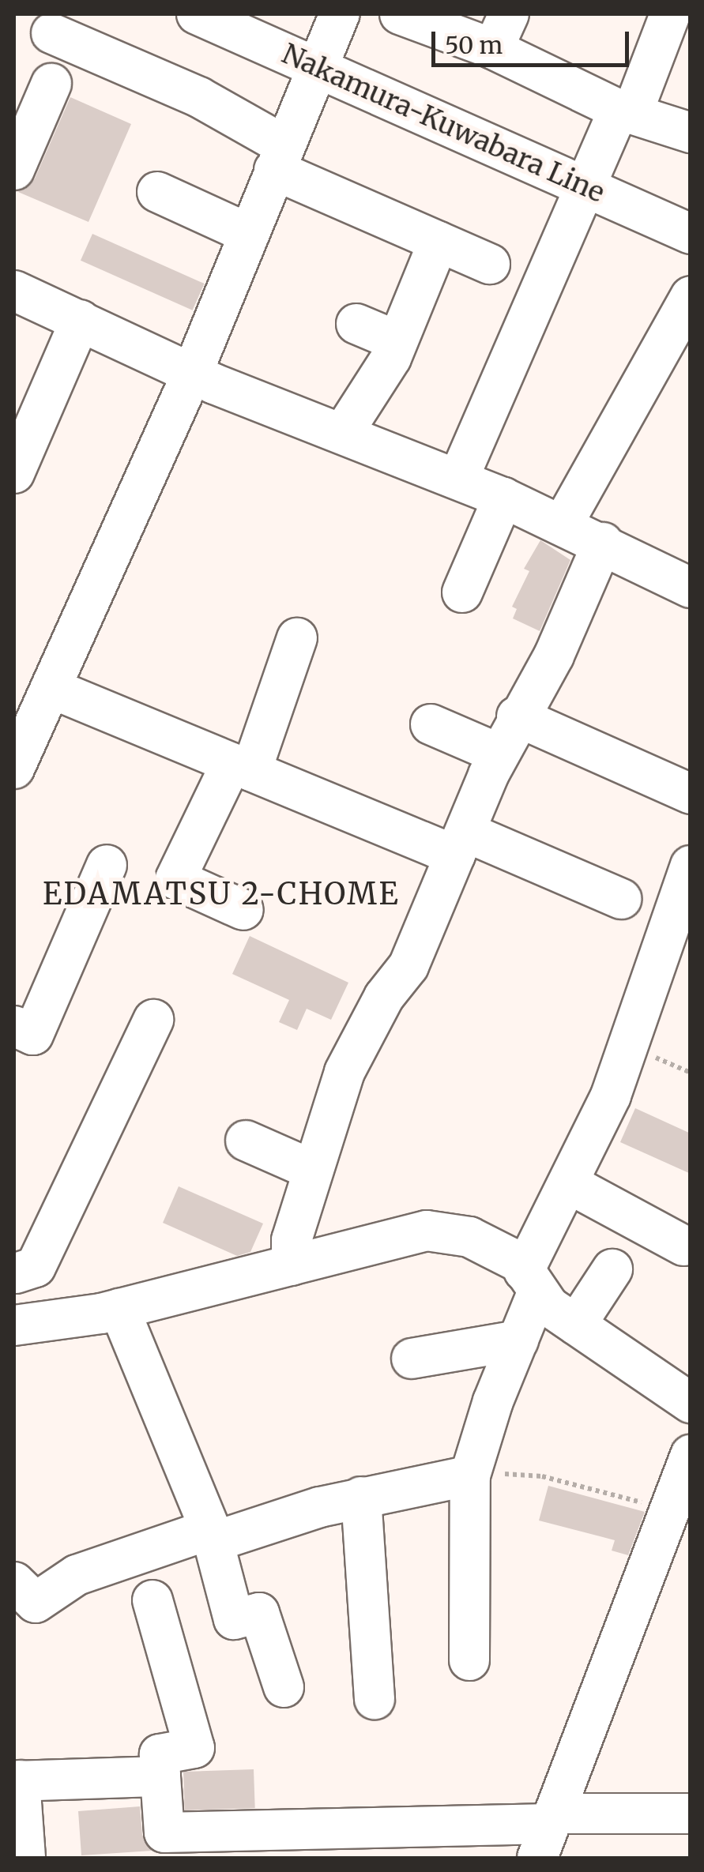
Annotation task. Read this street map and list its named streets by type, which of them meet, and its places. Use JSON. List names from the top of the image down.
{
  "streets": {
    "street": ["Nakamura-Kuwabara Line"]
  },
  "districts": ["EDAMATSU 2-CHOME"],
  "scale_bar": "50 m"
}
